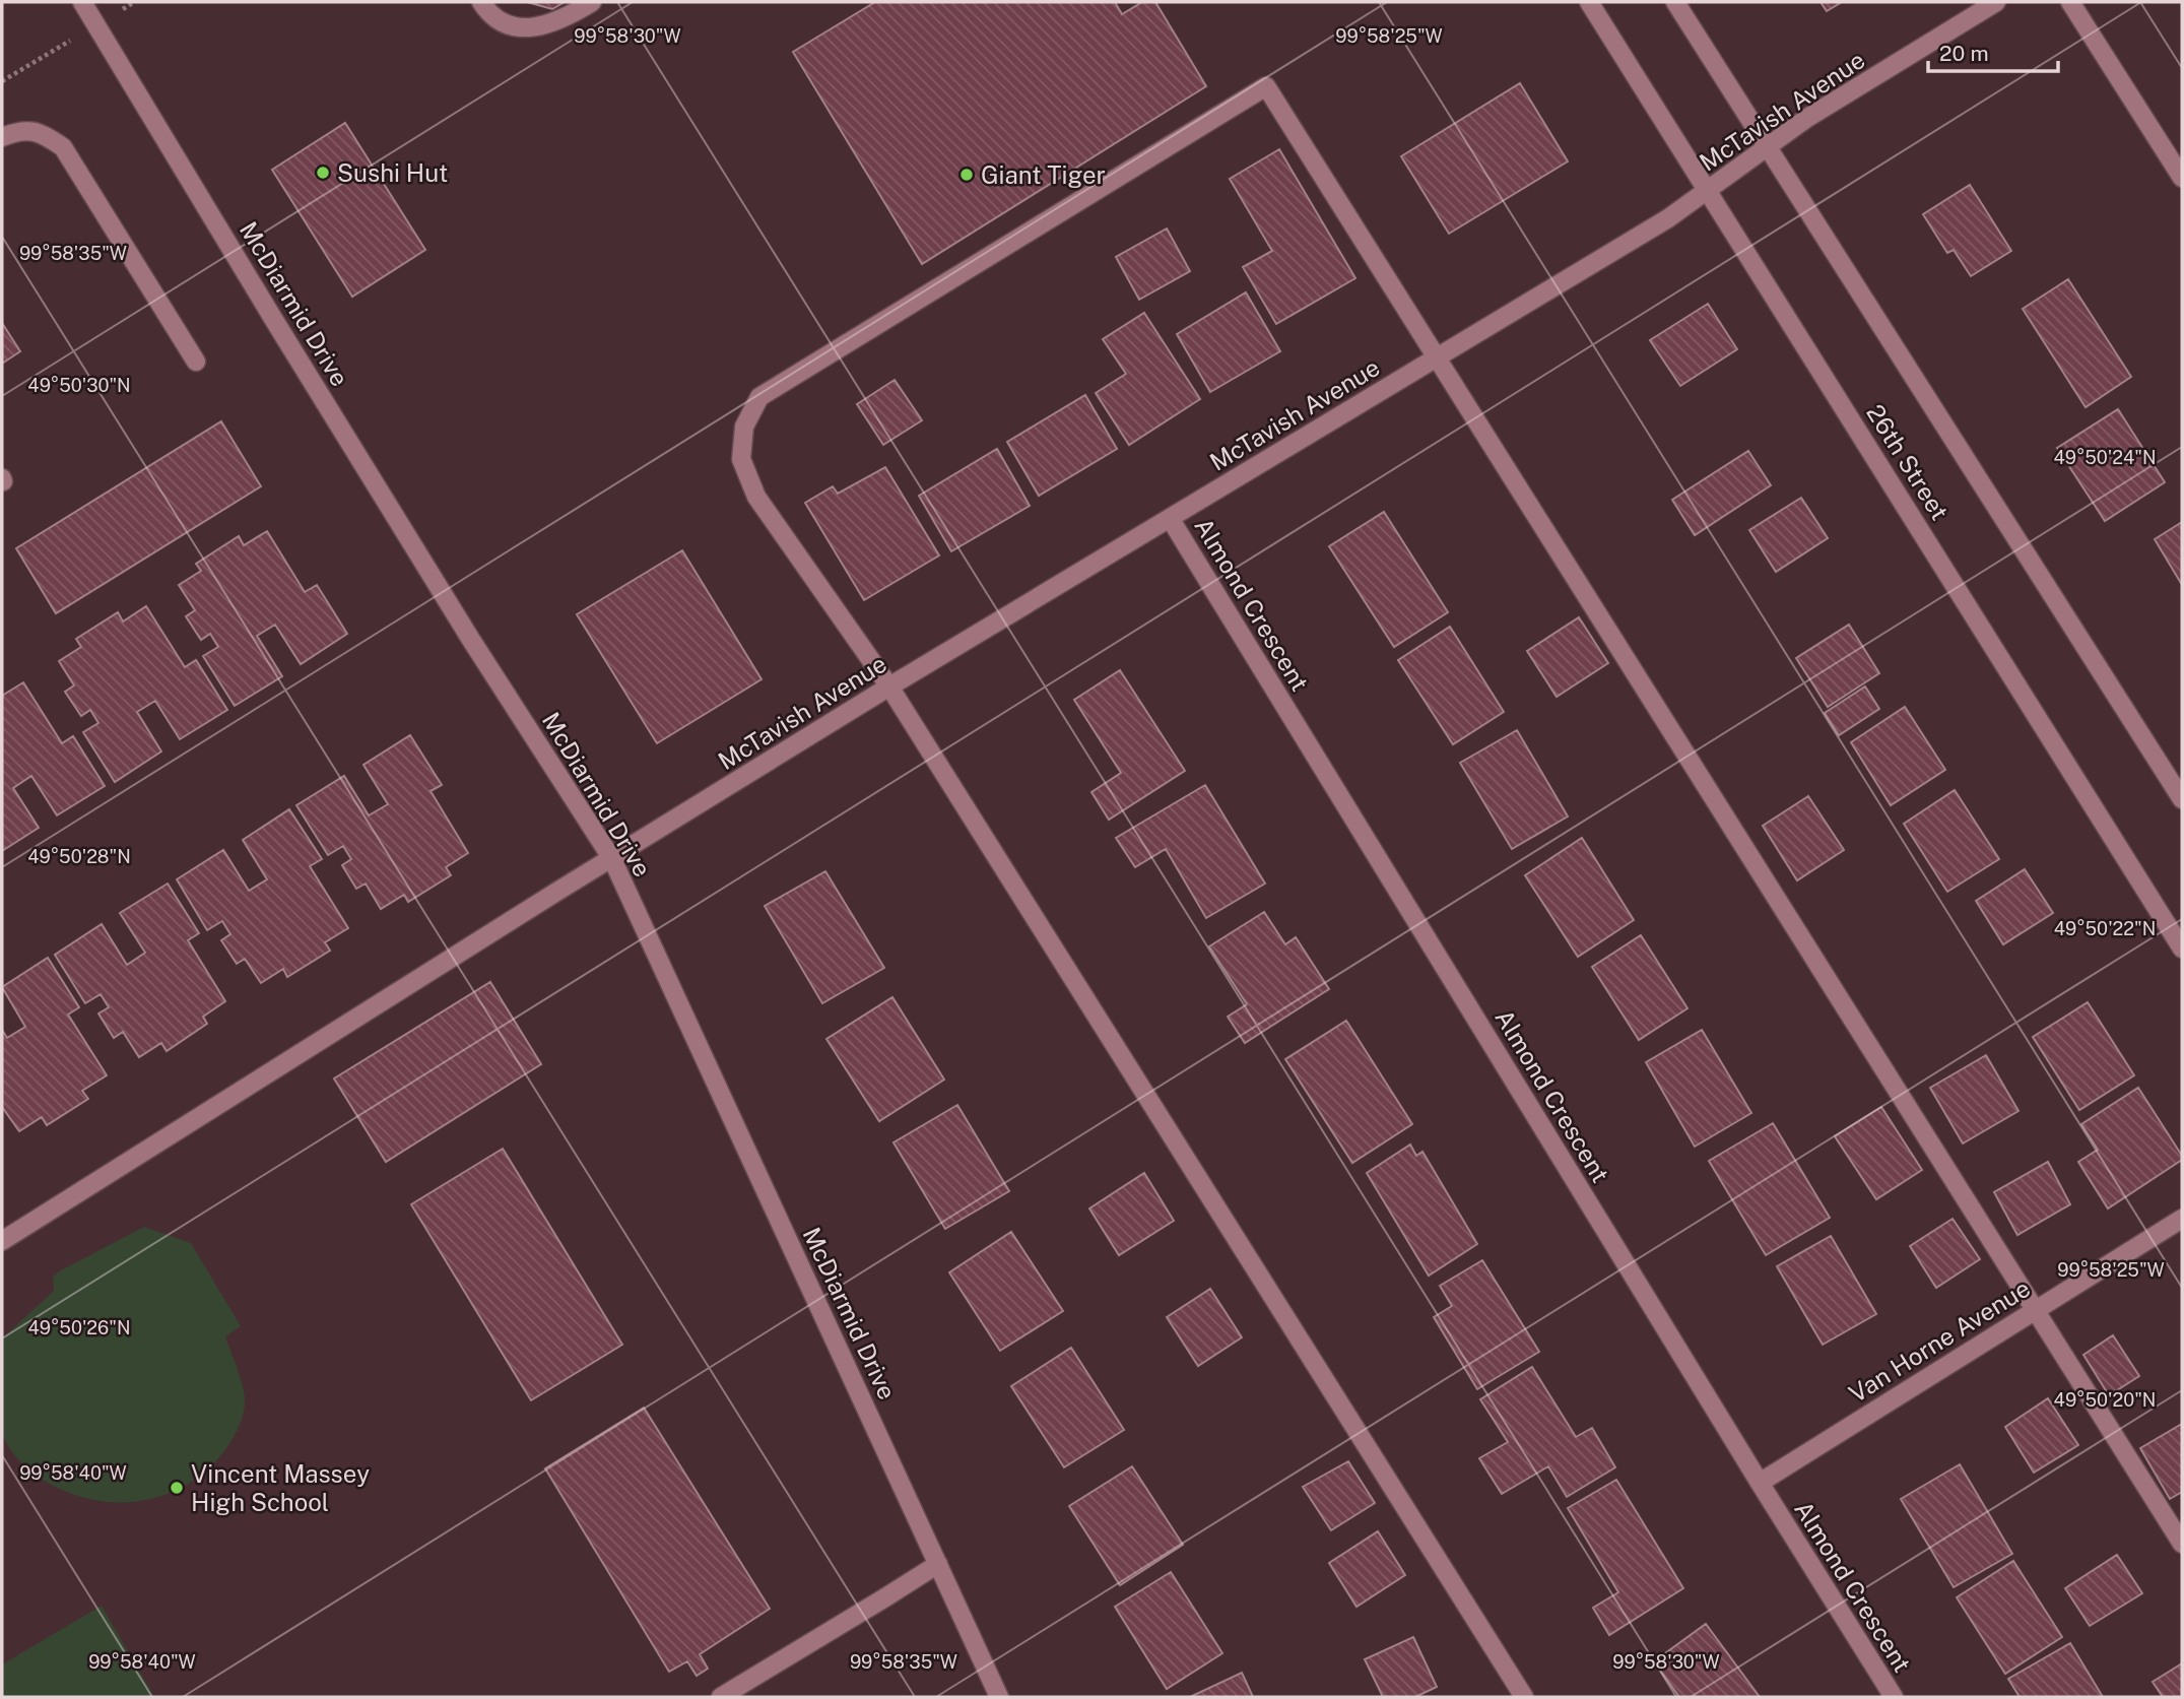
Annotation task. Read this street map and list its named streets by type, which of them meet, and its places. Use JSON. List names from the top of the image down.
{
  "streets": {
    "street": [
      "McTavish Avenue",
      "McDiarmid Drive",
      "26th Street",
      "Almond Crescent",
      "Van Horne Avenue"
    ]
  },
  "crossings": [
    ["McTavish Avenue", "McDiarmid Drive"],
    ["McTavish Avenue", "26th Street"],
    ["McTavish Avenue", "Almond Crescent"],
    ["Almond Crescent", "Van Horne Avenue"]
  ],
  "places": ["Sushi Hut", "Giant Tiger", "Vincent Massey High School"],
  "scale_bar": "20 m",
  "coordinates": [
    "99°58'30\"W",
    "99°58'25\"W",
    "99°58'35\"W",
    "49°50'30\"N",
    "49°50'24\"N",
    "49°50'28\"N",
    "49°50'22\"N",
    "49°50'26\"N",
    "49°50'20\"N",
    "99°58'40\"W"
  ]
}
